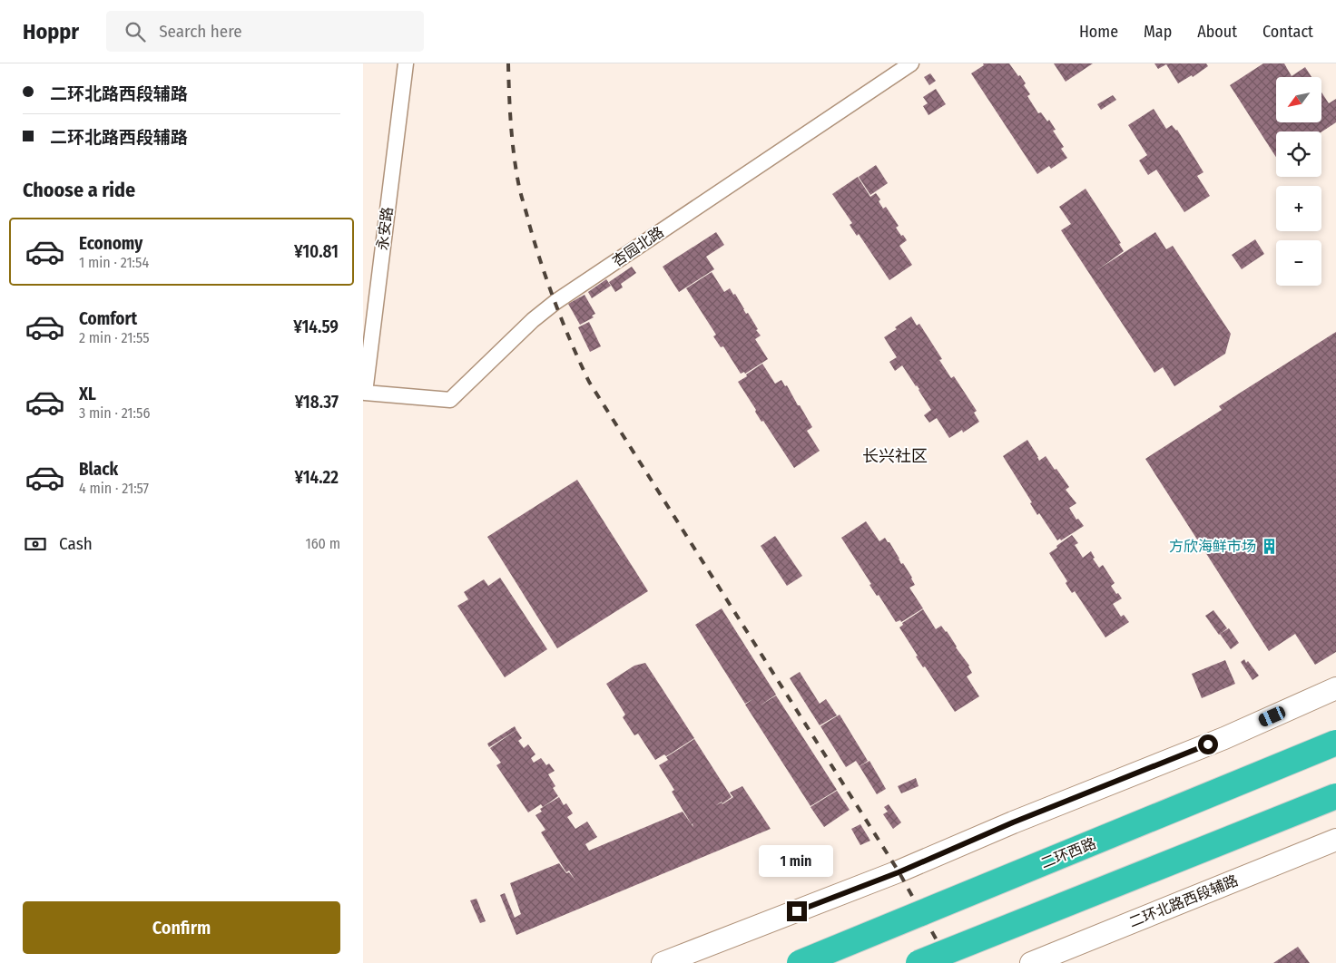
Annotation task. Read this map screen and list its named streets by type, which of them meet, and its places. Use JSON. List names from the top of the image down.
{
  "streets": {
    "highway": ["二环西路"],
    "main road": ["二环北路西段辅路"],
    "street": ["永安路", "杏园北路"]
  },
  "crossings": [
    ["永安路", "杏园北路"]
  ],
  "districts": ["长兴社区"],
  "places": {
    "building": ["方欣海鲜市场"]
  },
  "north": "bottom left",
  "page": {
    "header": "Hoppr",
    "search": "Search here",
    "nav": [
      "Home",
      "Map",
      "About",
      "Contact"
    ],
    "banner": ["二环北路西段辅路", "二环北路西段辅路"],
    "map_buttons": ["+", "−"],
    "heading": "Choose a ride",
    "list": [
      {
        "name": "Economy",
        "note": "1 min · 21:54",
        "value": "¥10.81"
      },
      {
        "name": "Comfort",
        "note": "2 min · 21:55",
        "value": "¥14.59"
      },
      {
        "name": "XL",
        "note": "3 min · 21:56",
        "value": "¥18.37"
      },
      {
        "name": "Black",
        "note": "4 min · 21:57",
        "value": "¥14.22"
      }
    ],
    "pay": ["Cash", "160 m"],
    "bubble": "1 min",
    "buttons": "Confirm"
  }
}
